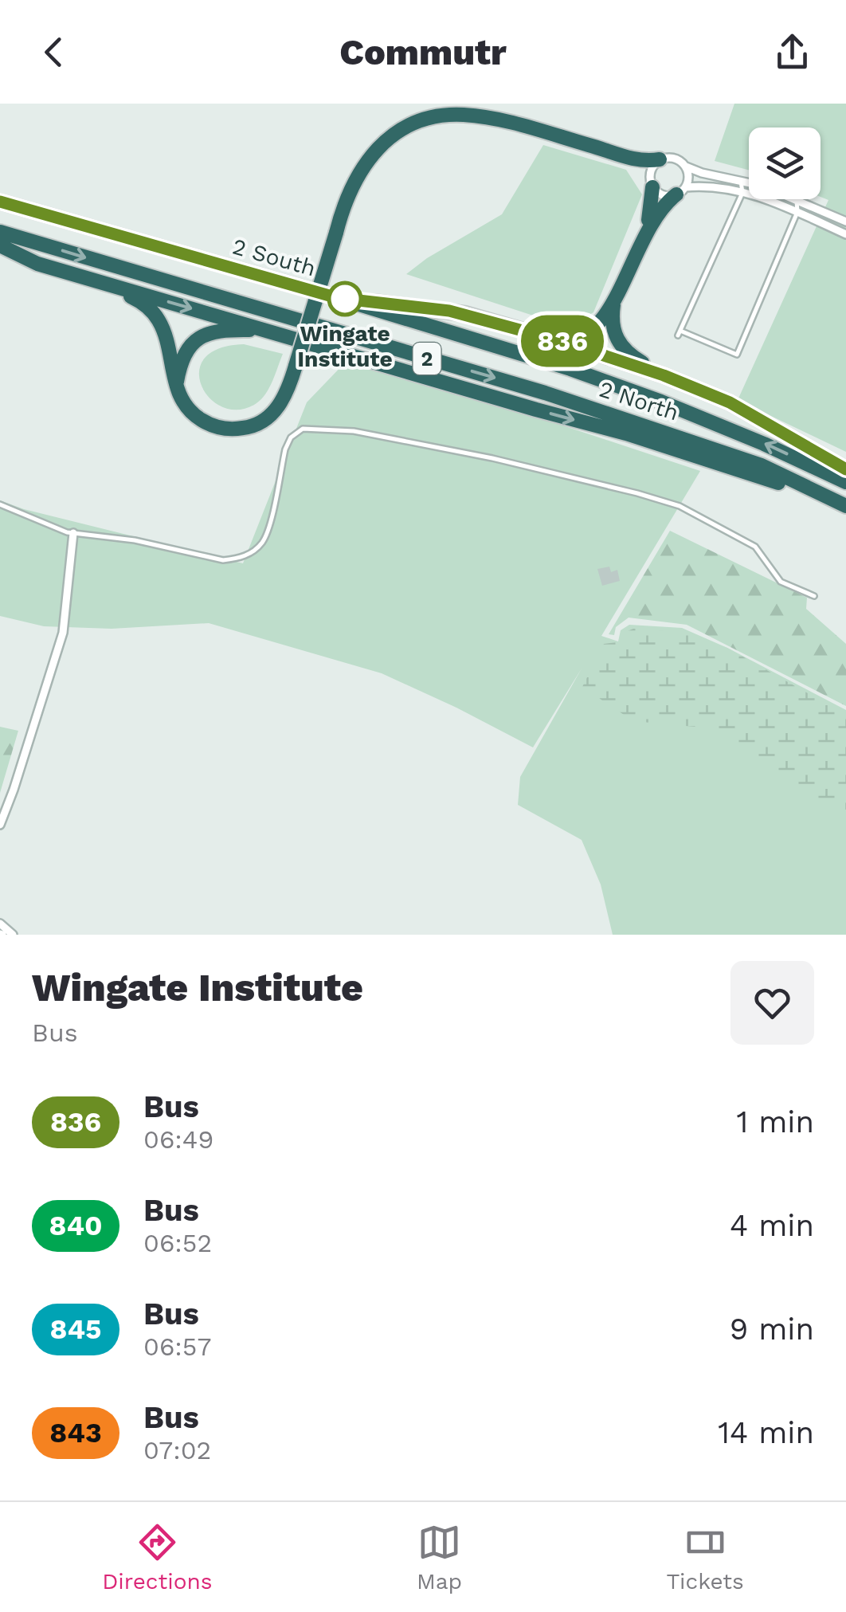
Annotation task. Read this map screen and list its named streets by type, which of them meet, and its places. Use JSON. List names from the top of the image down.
{
  "streets": {
    "highway": ["2 South", "2", "2 North"]
  },
  "places": ["Wingate Institute"],
  "lines": ["bus line 836"],
  "page": {
    "header": "Commutr",
    "on_map": "836",
    "heading": ["Wingate Institute", "Bus"],
    "list": [
      {
        "mark": "836",
        "name": "Bus",
        "note": "06:49",
        "value": "1 min"
      },
      {
        "mark": "840",
        "name": "Bus",
        "note": "06:52",
        "value": "4 min"
      },
      {
        "mark": "845",
        "name": "Bus",
        "note": "06:57",
        "value": "9 min"
      },
      {
        "mark": "843",
        "name": "Bus",
        "note": "07:02",
        "value": "14 min"
      }
    ],
    "tabs": ["Directions", "Map", "Tickets"]
  }
}
